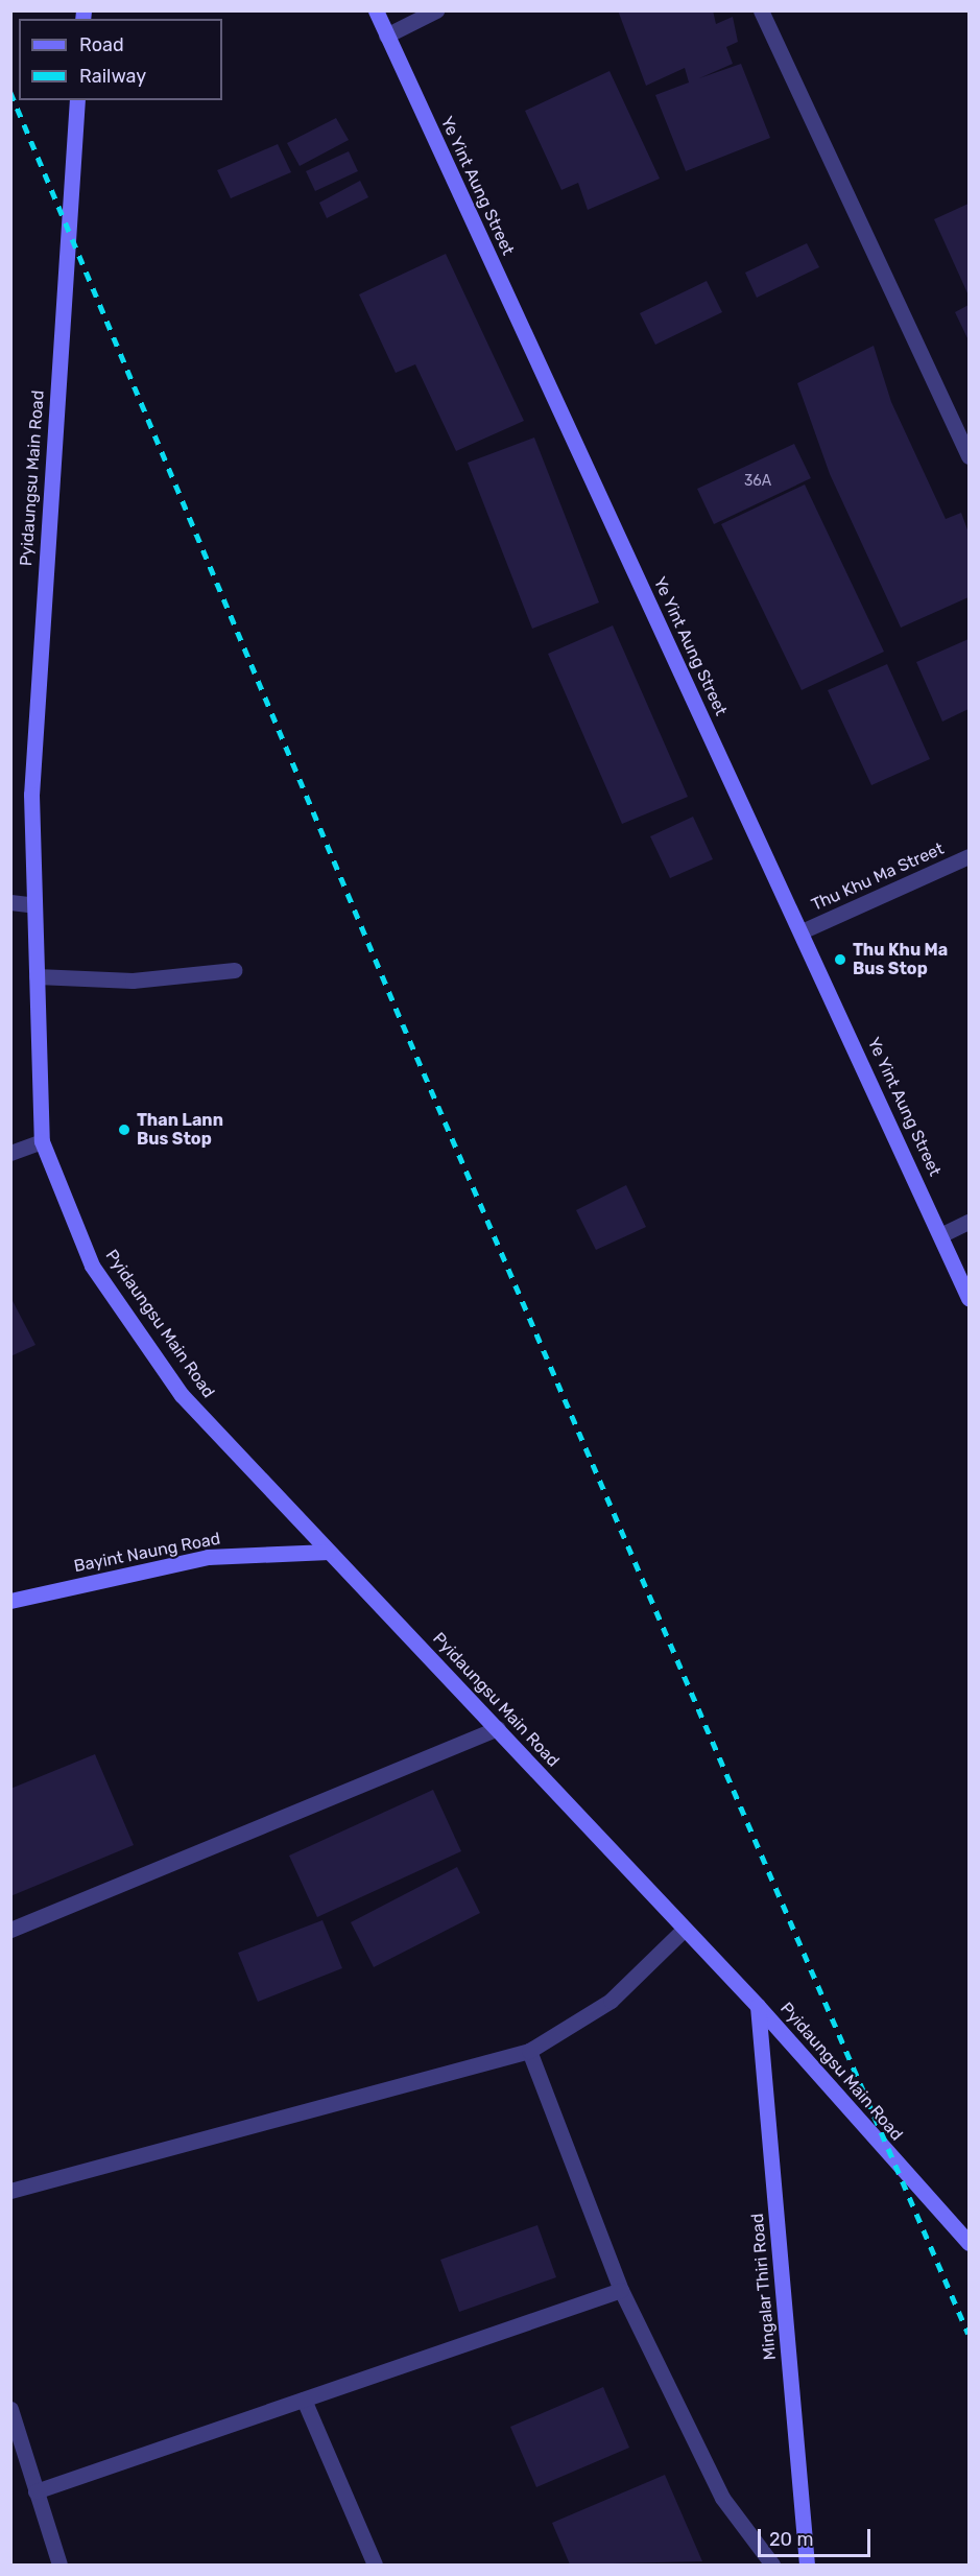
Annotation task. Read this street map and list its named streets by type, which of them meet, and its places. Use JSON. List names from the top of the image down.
{
  "streets": {
    "main road": [
      "Ye Yint Aung Street",
      "Pyidaungsu Main Road",
      "Bayint Naung Road",
      "Mingalar Thiri Road"
    ],
    "street": ["Thu Khu Ma Street"]
  },
  "crossings": [
    ["Ye Yint Aung Street", "Thu Khu Ma Street"],
    ["Pyidaungsu Main Road", "Bayint Naung Road"],
    ["Pyidaungsu Main Road", "Mingalar Thiri Road"]
  ],
  "places": ["Thu Khu Ma Bus Stop", "Than Lann Bus Stop"],
  "house_numbers": ["36A"],
  "legend": ["Road", "Railway"],
  "scale_bar": "20 m"
}
